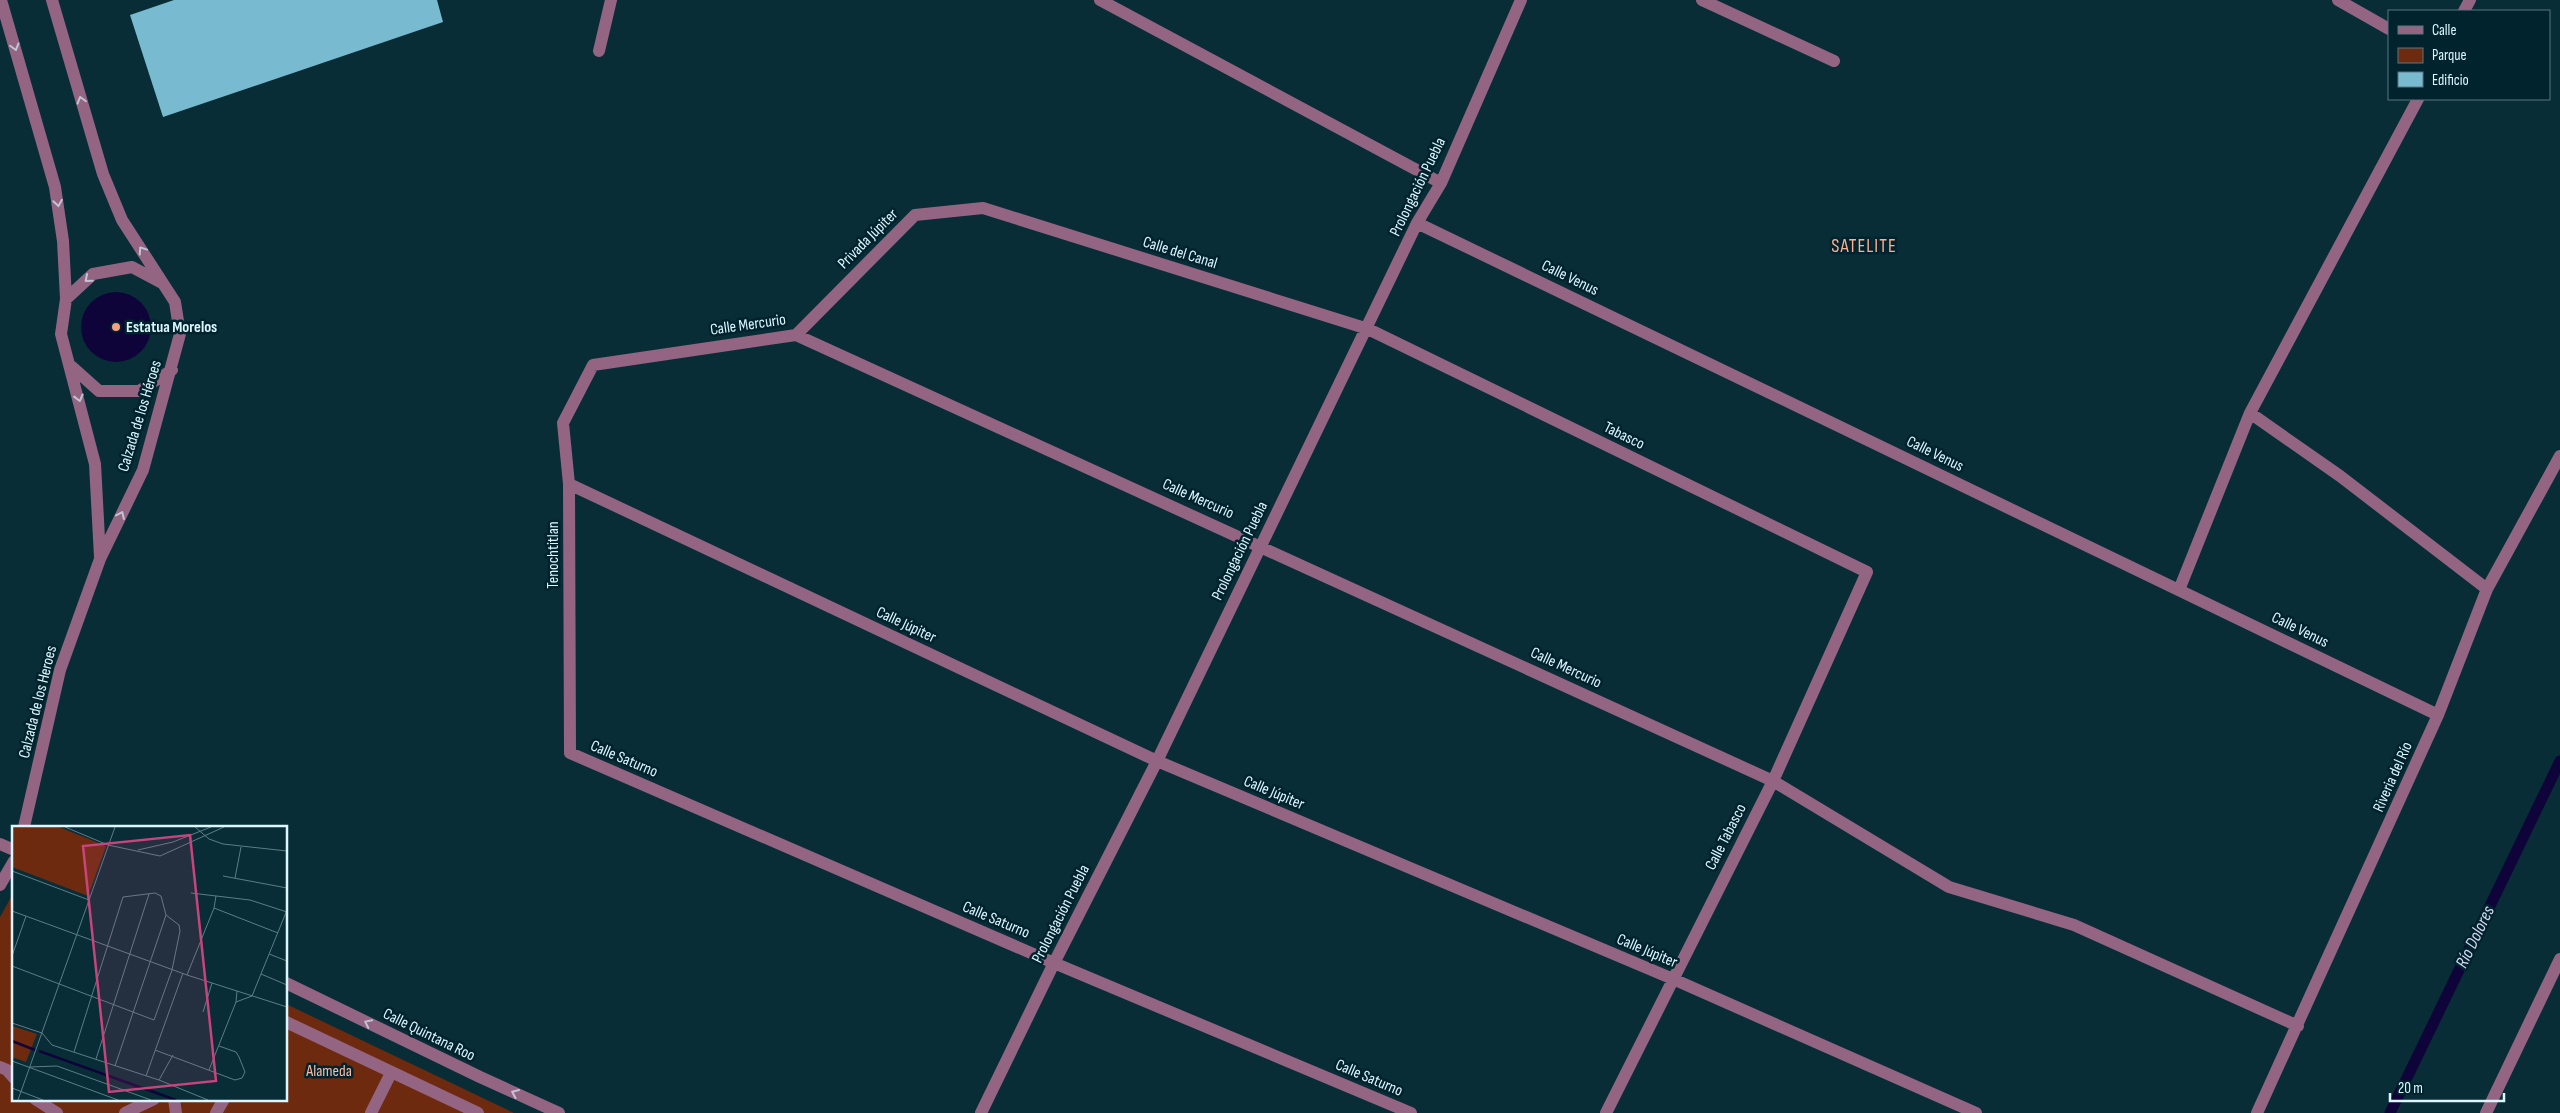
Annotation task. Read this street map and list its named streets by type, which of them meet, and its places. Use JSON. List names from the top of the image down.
{
  "streets": {
    "street": [
      "Prolongación Puebla",
      "Privada Júpiter",
      "Calle del Canal",
      "Calle Venus",
      "Calle Mercurio",
      "Calzada de los Héroes",
      "Tabasco",
      "Tenochtitlan",
      "Calle Júpiter",
      "Calzada de los Heroes",
      "Calle Saturno",
      "Riveria del Río",
      "Calle Tabasco",
      "Calle Quintana Roo"
    ]
  },
  "crossings": [
    ["Prolongación Puebla", "Calle del Canal"],
    ["Prolongación Puebla", "Calle Venus"],
    ["Prolongación Puebla", "Calle Mercurio"],
    ["Prolongación Puebla", "Tabasco"],
    ["Prolongación Puebla", "Calle Júpiter"],
    ["Prolongación Puebla", "Calle Saturno"],
    ["Privada Júpiter", "Calle del Canal"],
    ["Privada Júpiter", "Calle Mercurio"],
    ["Calle del Canal", "Tabasco"],
    ["Calle Venus", "Riveria del Río"],
    ["Calle Mercurio", "Tenochtitlan"],
    ["Calle Mercurio", "Riveria del Río"],
    ["Calle Mercurio", "Calle Tabasco"],
    ["Calzada de los Héroes", "Calzada de los Heroes"],
    ["Tabasco", "Calle Tabasco"],
    ["Tenochtitlan", "Calle Júpiter"],
    ["Tenochtitlan", "Calle Saturno"],
    ["Calle Júpiter", "Calle Tabasco"]
  ],
  "districts": ["SATELITE"],
  "water": ["Río Dolores"],
  "parks": ["Alameda"],
  "places": ["Estatua Morelos"],
  "legend": ["Calle", "Parque", "Edificio"],
  "scale_bar": "20 m"
}
